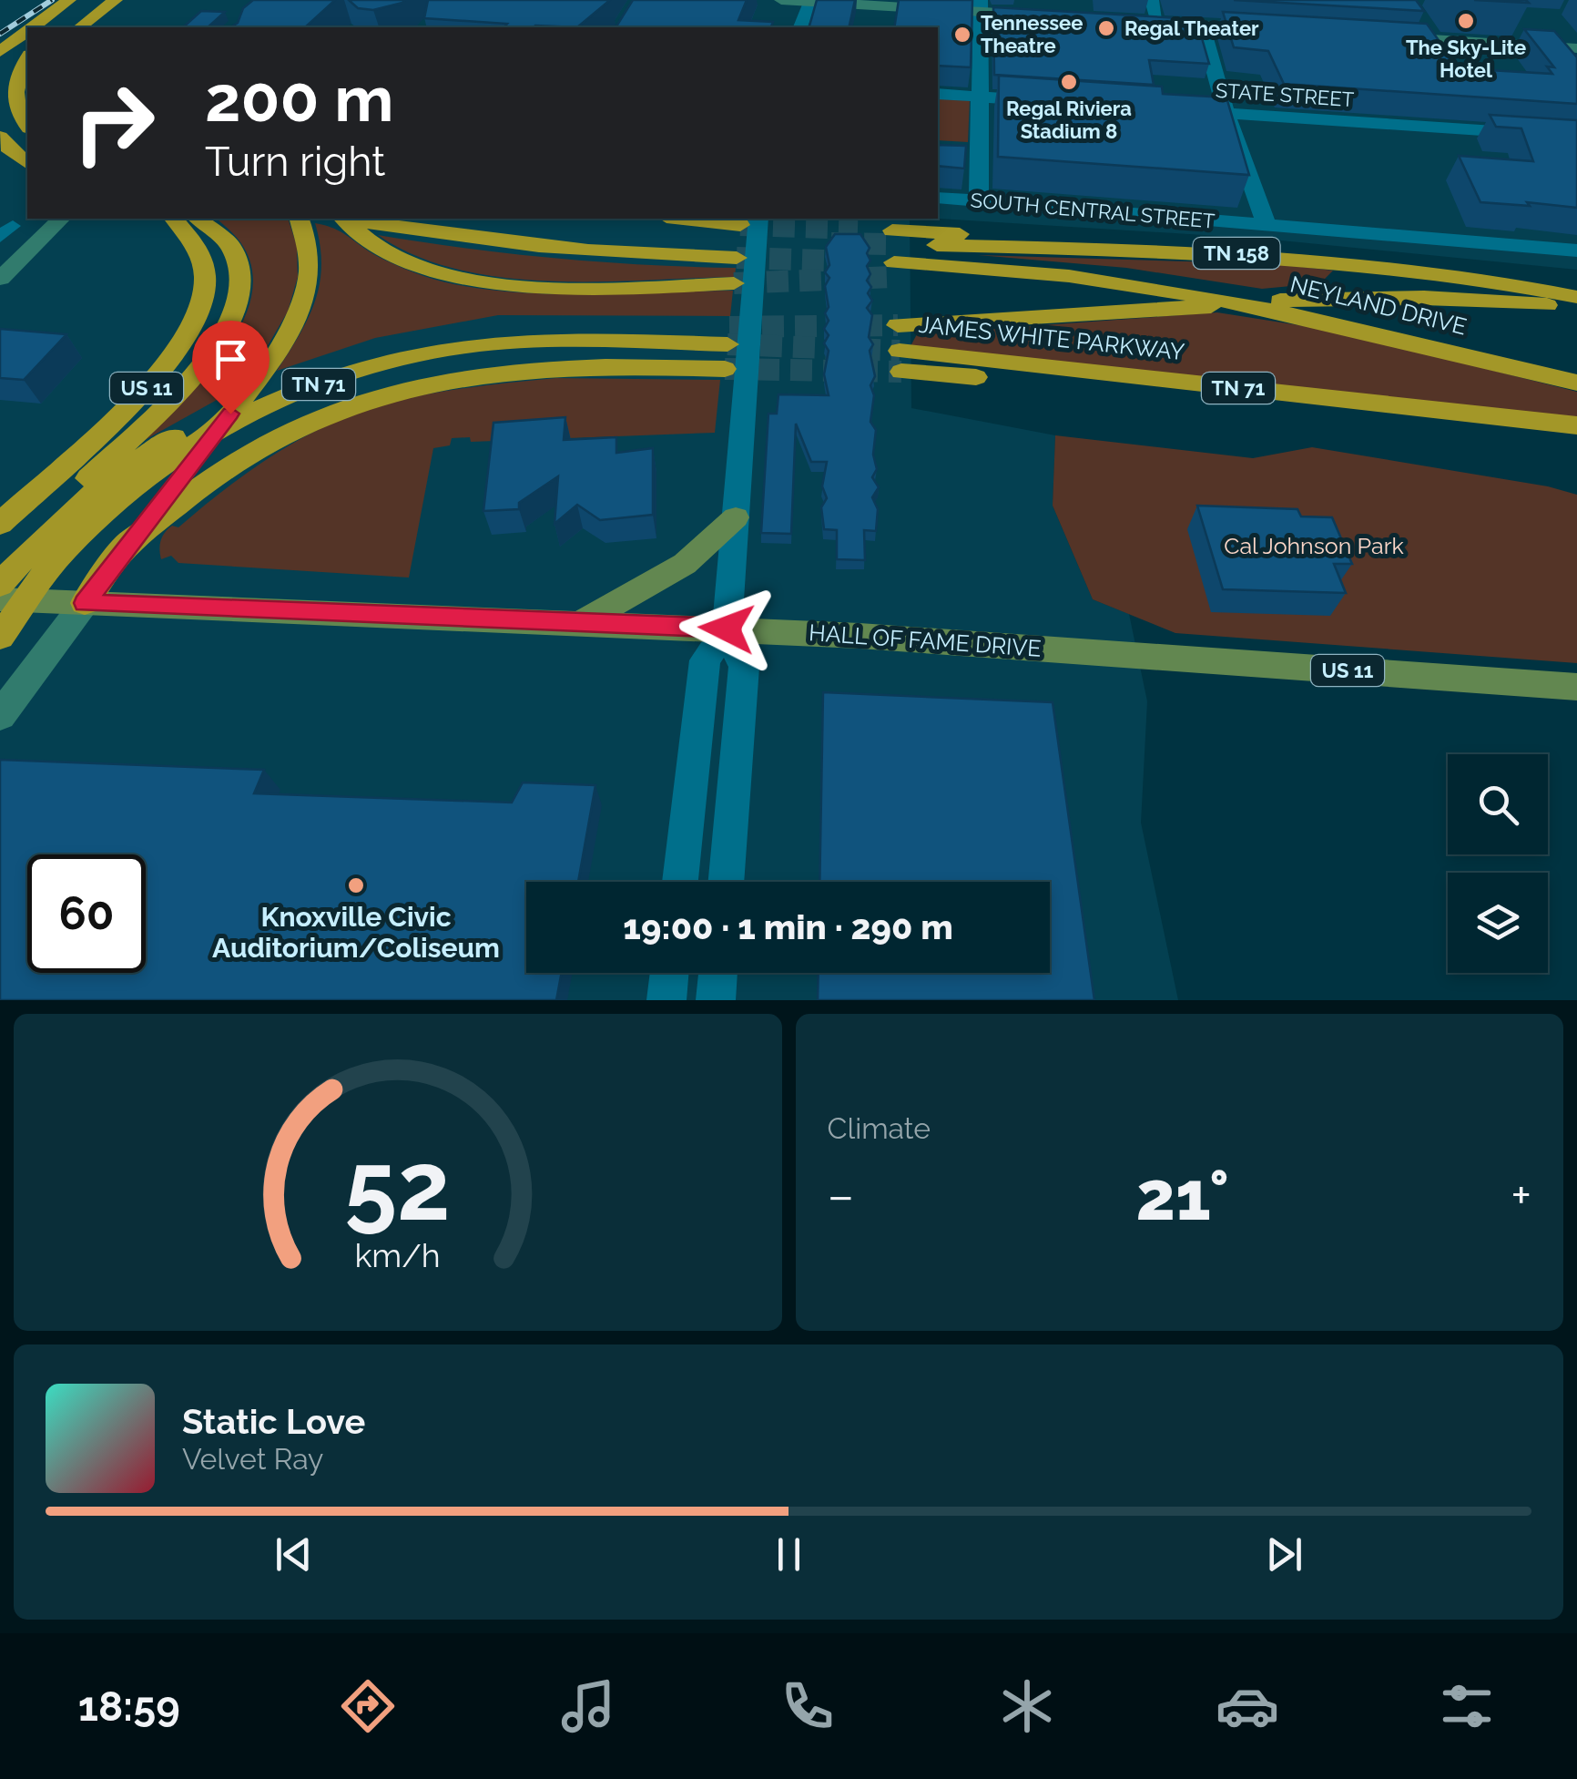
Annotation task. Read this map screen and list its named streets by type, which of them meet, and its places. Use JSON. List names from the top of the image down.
{
  "streets": {
    "highway": [
      "TN 158",
      "NEYLAND DRIVE",
      "JAMES WHITE PARKWAY",
      "TN 71",
      "US 11"
    ],
    "main road": ["HALL OF FAME DRIVE"],
    "street": ["STATE STREET", "SOUTH CENTRAL STREET"]
  },
  "parks": ["Cal Johnson Park"],
  "places": [
    "The Sky-Lite Hotel",
    "Regal Theater",
    "Tennessee Theatre",
    "Regal Riviera Stadium 8",
    "Knoxville Civic Auditorium/Coliseum"
  ],
  "page": {
    "turn": ["200 m", "Turn right"],
    "limit": "60",
    "trip": "19:00 · 1 min · 290 m",
    "tile": "Climate",
    "heat": ["−", "21°", "+"],
    "song": ["Static Love", "Velvet Ray"],
    "tabs": "18:59",
    "gauge": ["52", "km/h"]
  }
}
